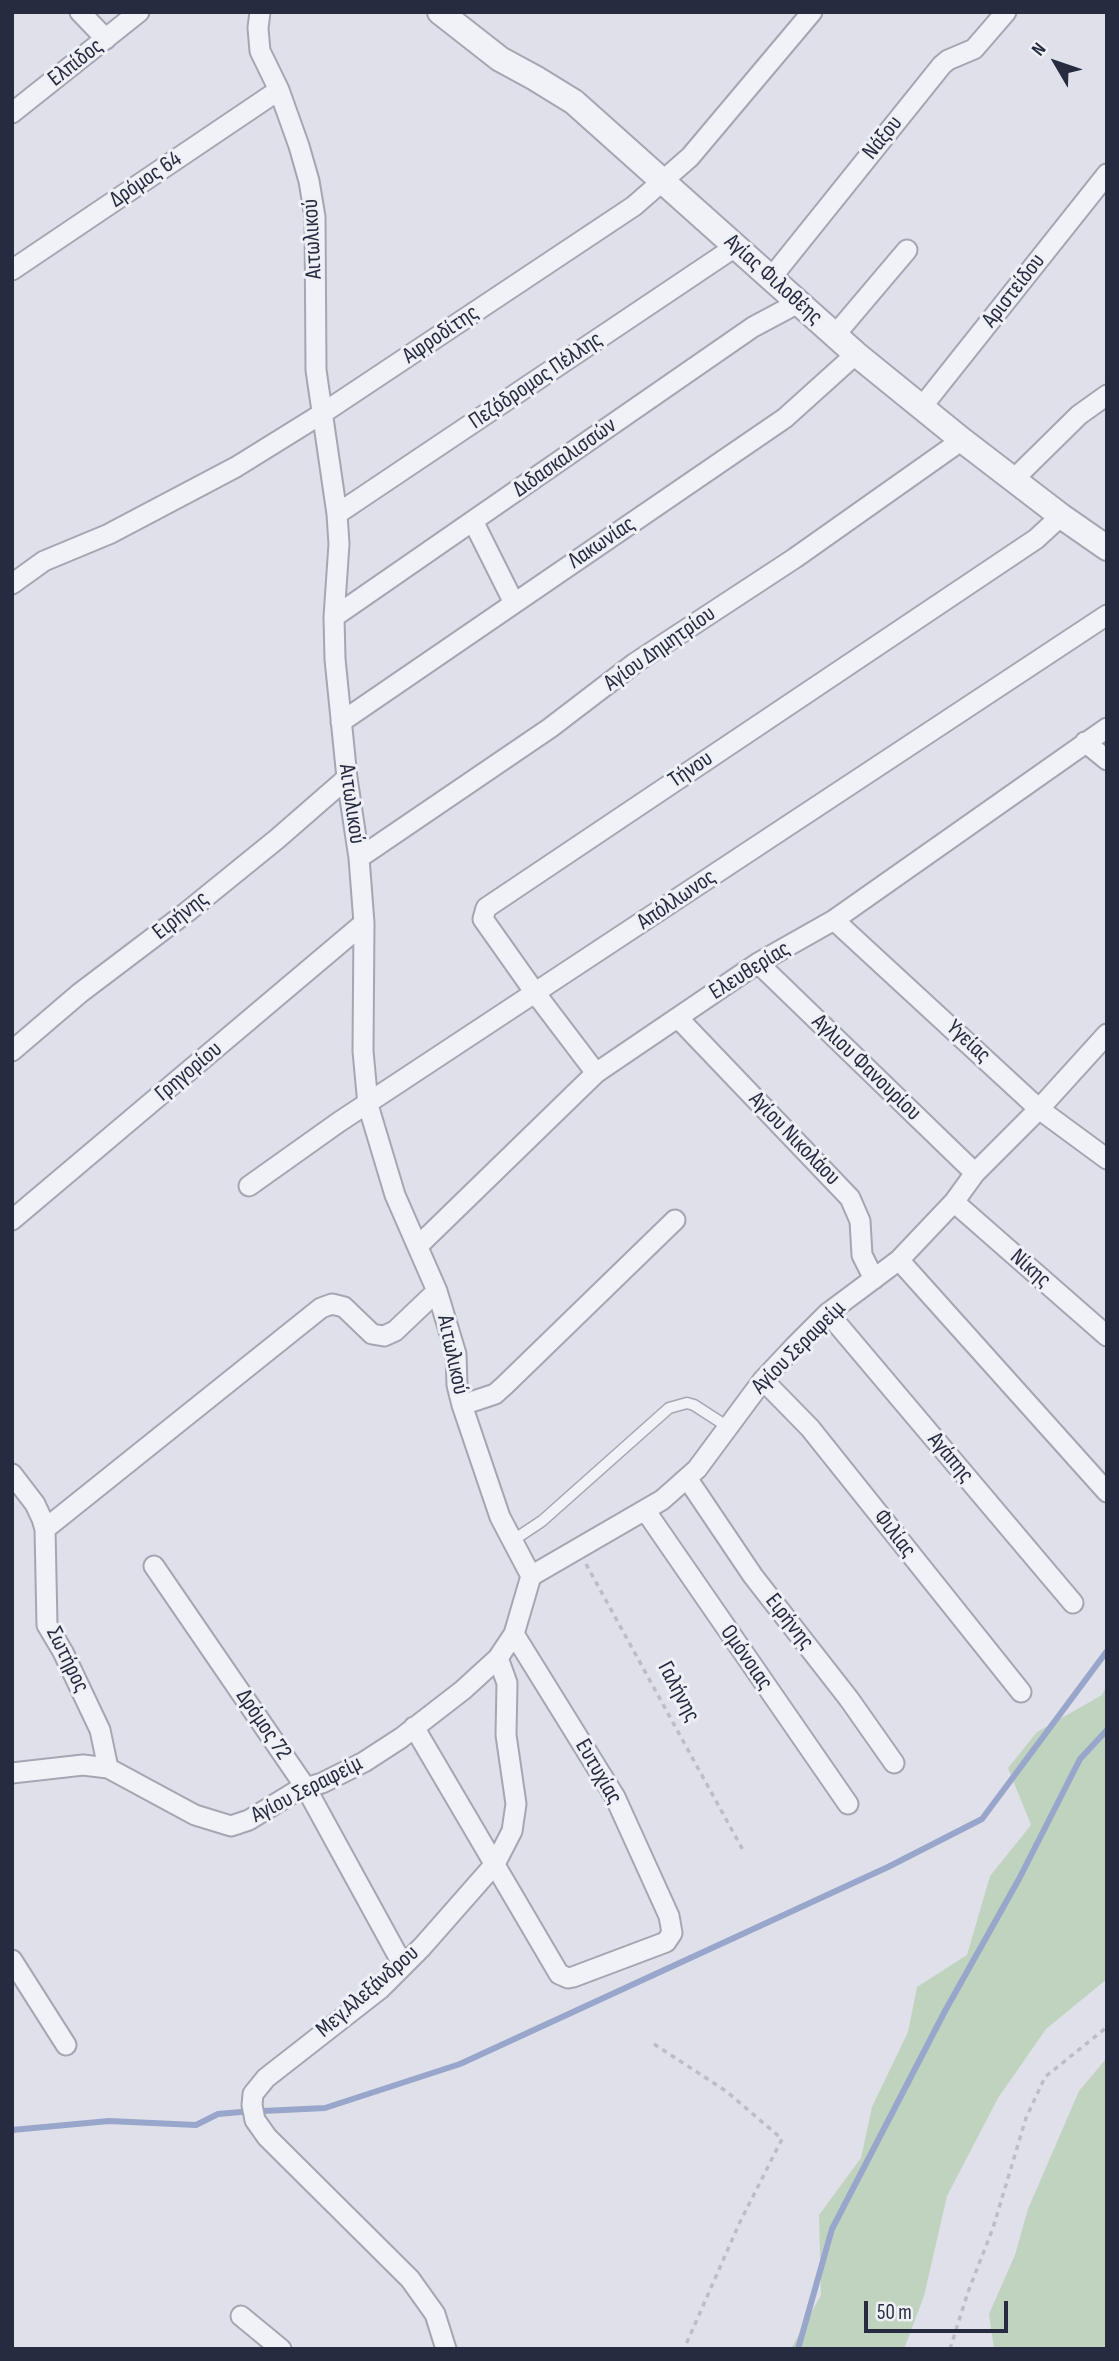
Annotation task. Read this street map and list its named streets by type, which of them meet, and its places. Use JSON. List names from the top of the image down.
{
  "streets": {
    "street": [
      "Ελπίδος",
      "Νάξου",
      "Δρόμος 64",
      "Αιτωλικού",
      "Αγίας Φιλοθέης",
      "Αριστείδου",
      "Αφροδίτης",
      "Πεζόδρομος Πέλλης",
      "Διδασκαλισσών",
      "Λακωνίας",
      "Αγίου Δημητρίου",
      "Τήνου",
      "Απόλλωνος",
      "Ειρήνης",
      "Ελευθερίας",
      "Υγείας",
      "Αγλιου Φανουρίου",
      "Γρηγορίου",
      "Αγίου Νικολάου",
      "Νίκης",
      "Αγίου Σεραφείμ",
      "Αγάπης",
      "Φιλίας",
      "Ομόνοιας",
      "Σωτήρος",
      "Δρόμος 72",
      "Ευτυχίας",
      "Μεγ.Αλεξάνδρου"
    ],
    "path": ["Γαλήνης"]
  },
  "crossings": [
    ["Νάξου", "Αγίας Φιλοθέης"],
    ["Δρόμος 64", "Αιτωλικού"],
    ["Αιτωλικού", "Αφροδίτης"],
    ["Αιτωλικού", "Πεζόδρομος Πέλλης"],
    ["Αιτωλικού", "Διδασκαλισσών"],
    ["Αιτωλικού", "Λακωνίας"],
    ["Αιτωλικού", "Αγίου Δημητρίου"],
    ["Αιτωλικού", "Απόλλωνος"],
    ["Αιτωλικού", "Ειρήνης"],
    ["Αιτωλικού", "Ελευθερίας"],
    ["Αιτωλικού", "Γρηγορίου"],
    ["Αιτωλικού", "Αγίου Σεραφείμ"],
    ["Αγίας Φιλοθέης", "Αριστείδου"],
    ["Αγίας Φιλοθέης", "Αφροδίτης"],
    ["Αγίας Φιλοθέης", "Πεζόδρομος Πέλλης"],
    ["Αγίας Φιλοθέης", "Διδασκαλισσών"],
    ["Αγίας Φιλοθέης", "Λακωνίας"],
    ["Αγίας Φιλοθέης", "Αγίου Δημητρίου"],
    ["Αγίας Φιλοθέης", "Τήνου"],
    ["Τήνου", "Απόλλωνος"],
    ["Τήνου", "Ελευθερίας"],
    ["Ειρήνης", "Αγίου Σεραφείμ"],
    ["Ελευθερίας", "Υγείας"],
    ["Ελευθερίας", "Αγλιου Φανουρίου"],
    ["Ελευθερίας", "Αγίου Νικολάου"],
    ["Υγείας", "Αγίου Σεραφείμ"],
    ["Αγλιου Φανουρίου", "Αγίου Σεραφείμ"],
    ["Αγίου Νικολάου", "Αγίου Σεραφείμ"],
    ["Νίκης", "Αγίου Σεραφείμ"],
    ["Αγίου Σεραφείμ", "Αγάπης"],
    ["Αγίου Σεραφείμ", "Φιλίας"],
    ["Αγίου Σεραφείμ", "Ομόνοιας"],
    ["Αγίου Σεραφείμ", "Σωτήρος"],
    ["Αγίου Σεραφείμ", "Γαλήνης"],
    ["Αγίου Σεραφείμ", "Δρόμος 72"],
    ["Αγίου Σεραφείμ", "Μεγ.Αλεξάνδρου"],
    ["Δρόμος 72", "Μεγ.Αλεξάνδρου"],
    ["Ευτυχίας", "Μεγ.Αλεξάνδρου"]
  ],
  "scale_bar": "50 m",
  "north": "top left"
}
